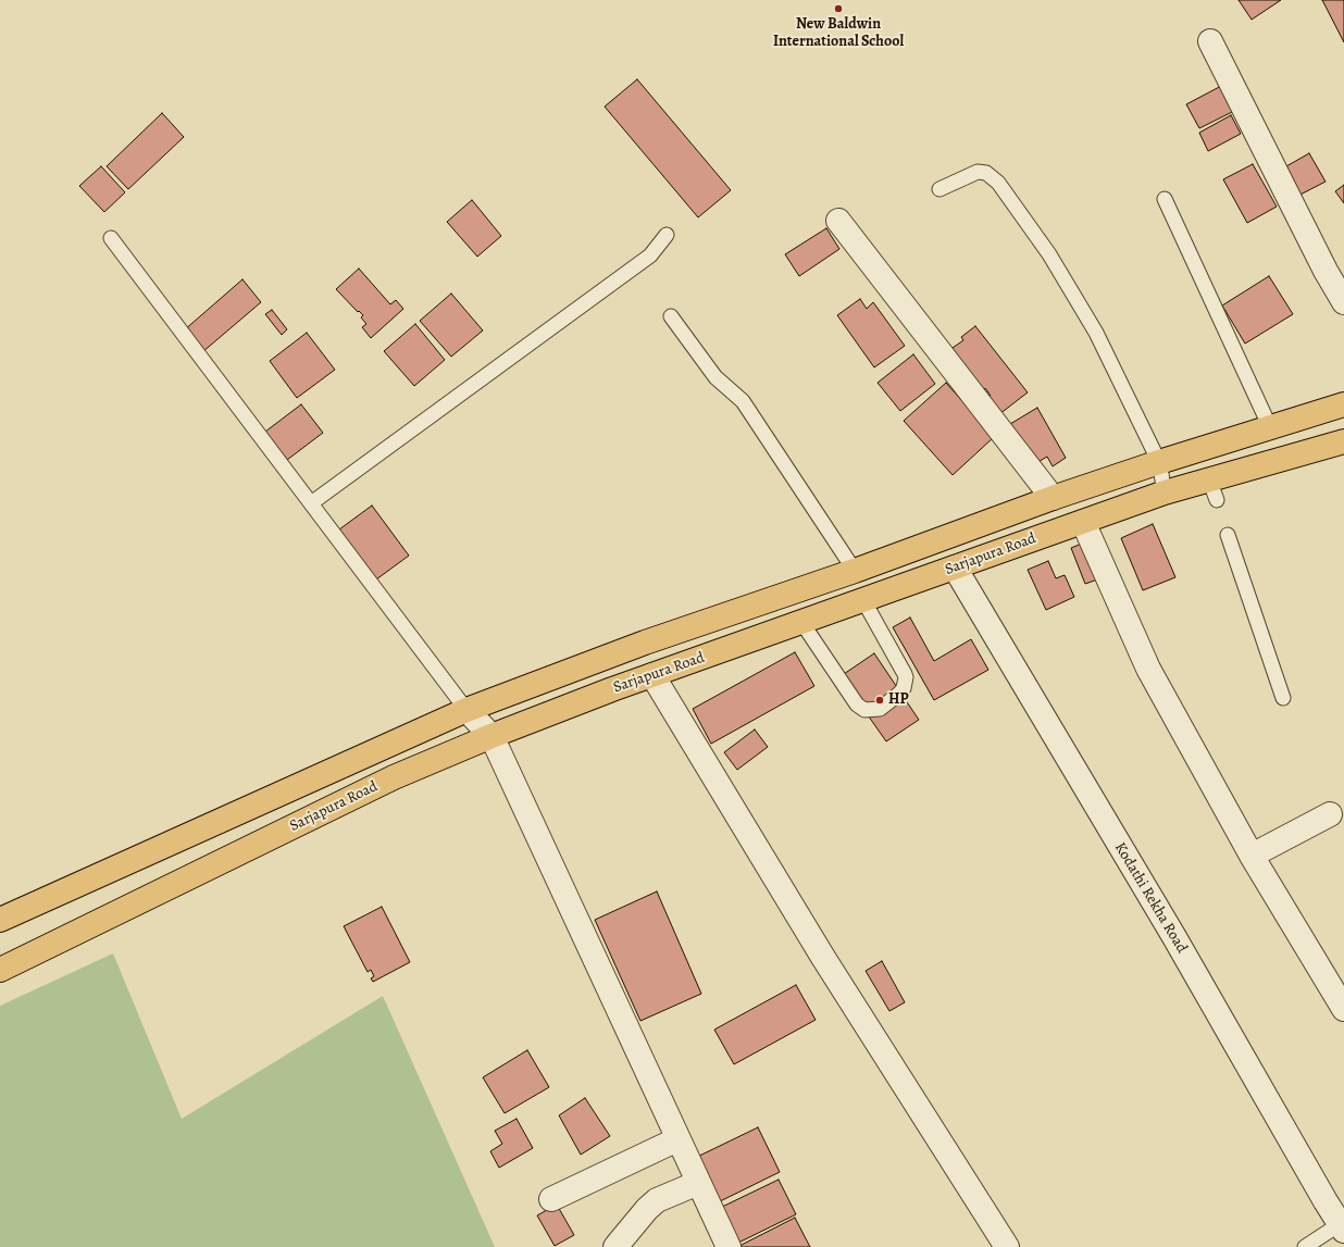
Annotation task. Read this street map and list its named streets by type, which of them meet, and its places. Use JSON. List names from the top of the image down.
{
  "streets": {
    "main road": ["Sarjapura Road"],
    "street": ["Kodathi Rekha Road"]
  },
  "crossings": [
    ["Sarjapura Road", "Kodathi Rekha Road"]
  ],
  "places": ["New Baldwin International School", "HP"]
}
